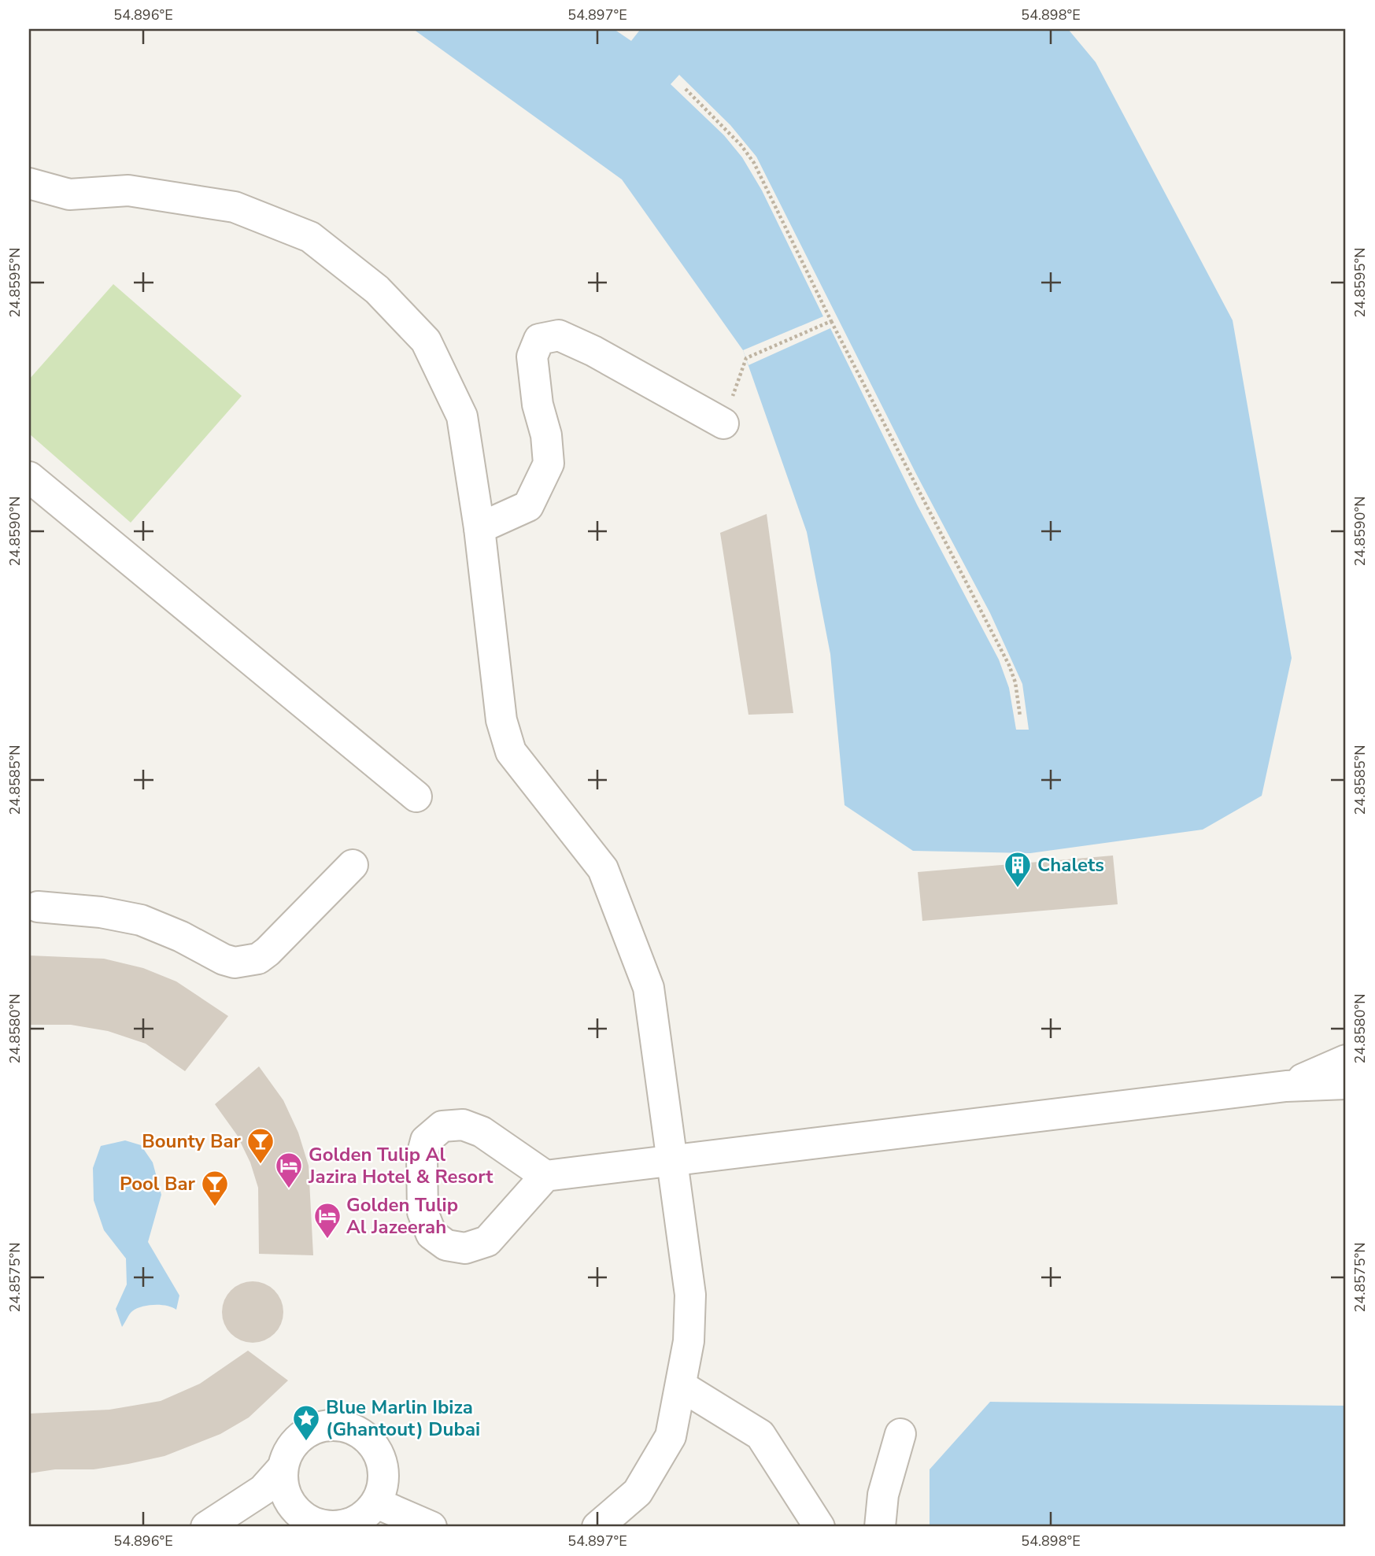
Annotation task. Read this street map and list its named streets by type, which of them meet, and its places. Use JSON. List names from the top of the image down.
{
  "places": {
    "building": ["Chalets"],
    "bar": ["Bounty Bar", "Pool Bar"],
    "hotel": ["Golden Tulip Al Jazira Hotel & Resort", "Golden Tulip Al Jazeerah"],
    "place": ["Blue Marlin Ibiza (Ghantout) Dubai"]
  },
  "coordinates": [
    "54.896°E",
    "54.897°E",
    "54.898°E",
    "24.8595°N",
    "24.8590°N",
    "24.8585°N",
    "24.8580°N",
    "24.8575°N"
  ]
}
